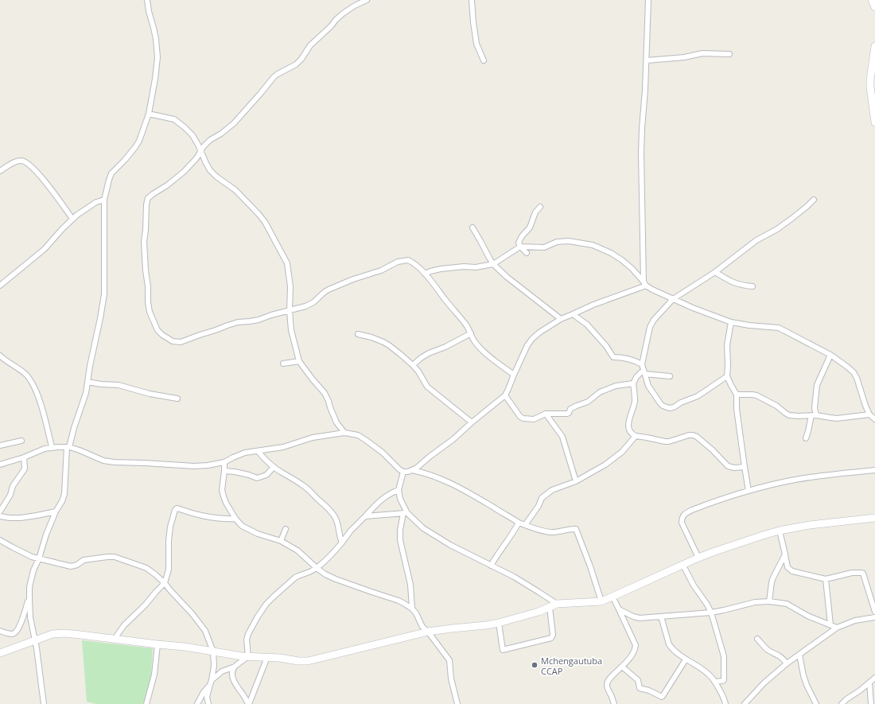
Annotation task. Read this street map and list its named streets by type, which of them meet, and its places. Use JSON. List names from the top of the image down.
{
  "places": ["Mchengautuba CCAP"]
}
